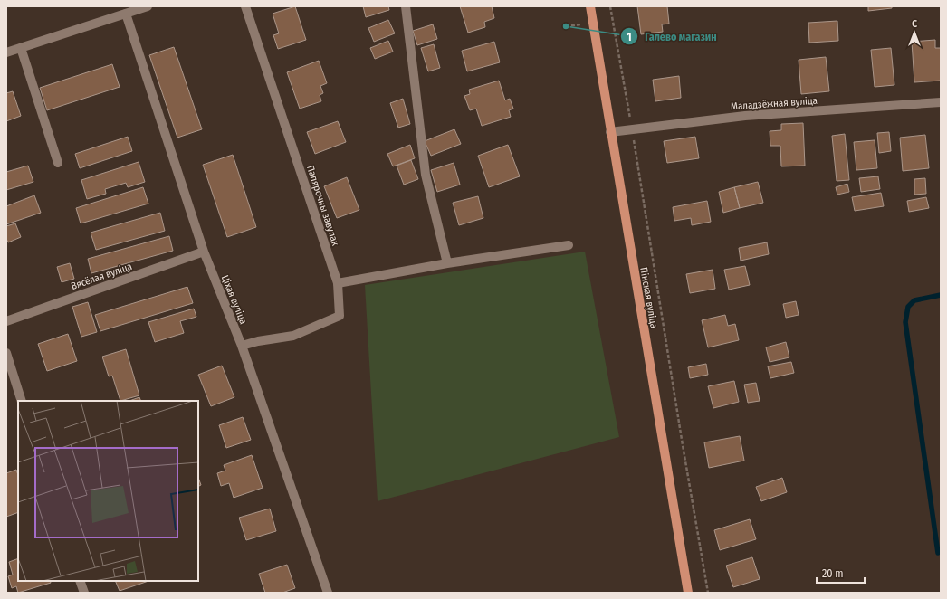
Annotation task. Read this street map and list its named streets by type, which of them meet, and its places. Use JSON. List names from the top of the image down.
{
  "streets": {
    "main road": ["Пінская вуліца"],
    "street": [
      "Маладзёжная вуліца",
      "Папярочны завулак",
      "Вясёлая вуліца",
      "Ціхая вуліца"
    ]
  },
  "crossings": [
    ["Маладзёжная вуліца", "Пінская вуліца"],
    ["Папярочны завулак", "Ціхая вуліца"],
    ["Вясёлая вуліца", "Ціхая вуліца"]
  ],
  "places": ["Галево магазин"],
  "scale_bar": "20 m",
  "north": "top"
}
